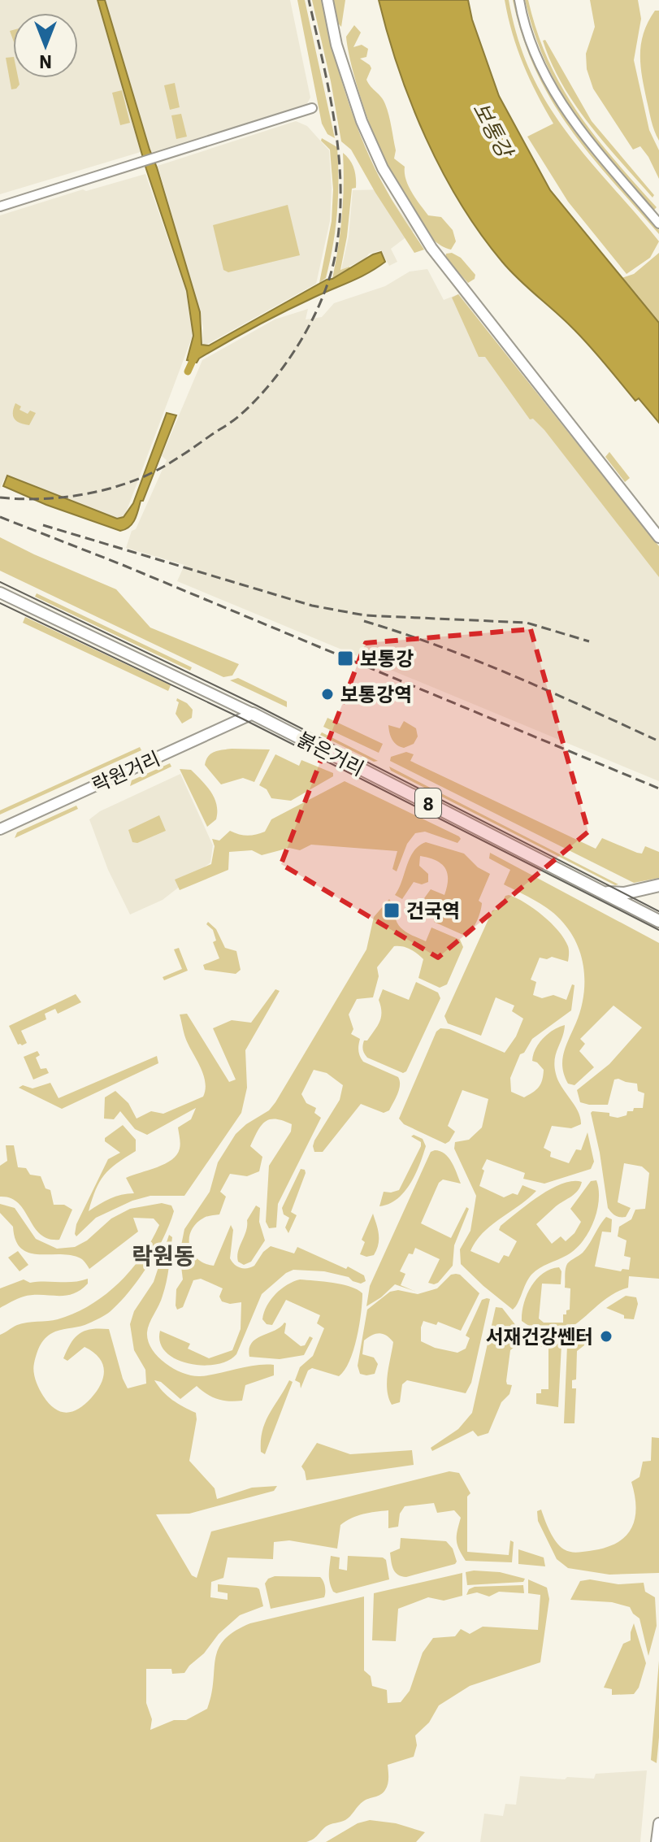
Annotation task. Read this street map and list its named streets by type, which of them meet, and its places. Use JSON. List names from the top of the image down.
{
  "streets": {
    "highway": ["붉은거리", "8"],
    "main road": ["락원거리"]
  },
  "crossings": [
    ["붉은거리", "락원거리"]
  ],
  "districts": ["락원동"],
  "water": ["보통강"],
  "places": {
    "transit": ["보통강", "건국역"],
    "other": ["보통강역", "서재건강쎈터"]
  },
  "north": "bottom"
}
